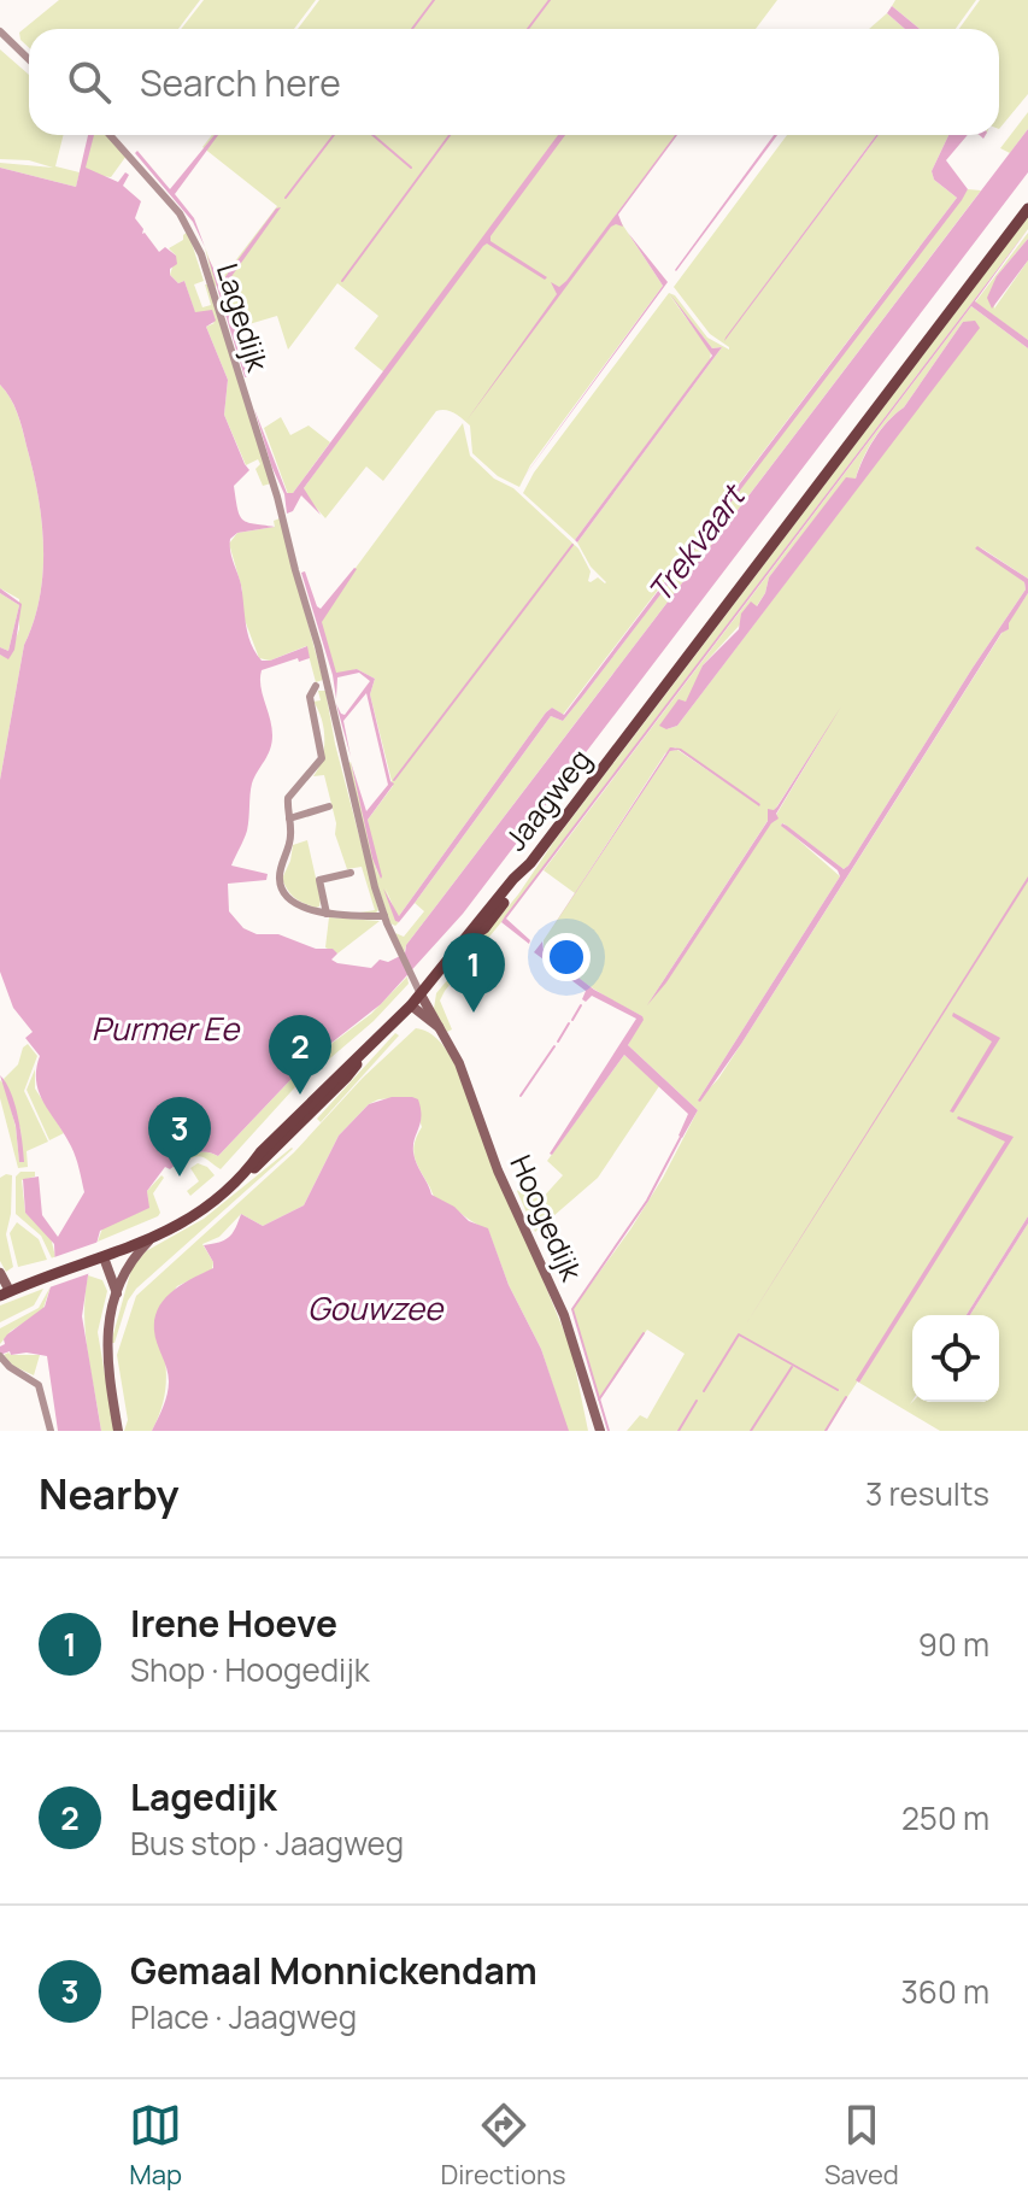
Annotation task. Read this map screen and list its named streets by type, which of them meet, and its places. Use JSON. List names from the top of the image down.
{
  "streets": {
    "main road": ["Jaagweg"],
    "street": ["Lagedijk", "Hoogedijk"]
  },
  "crossings": [
    ["Lagedijk", "Jaagweg"],
    ["Lagedijk", "Hoogedijk"],
    ["Jaagweg", "Hoogedijk"]
  ],
  "water": ["Trekvaart", "Purmer Ee", "Gouwzee"],
  "page": {
    "search": "Search here",
    "pins": ["1", "2", "3"],
    "heading": ["Nearby", "3 results"],
    "list": [
      {
        "mark": "1",
        "name": "Irene Hoeve",
        "note": "Shop · Hoogedijk",
        "value": "90 m"
      },
      {
        "mark": "2",
        "name": "Lagedijk",
        "note": "Bus stop · Jaagweg",
        "value": "250 m"
      },
      {
        "mark": "3",
        "name": "Gemaal Monnickendam",
        "note": "Place · Jaagweg",
        "value": "360 m"
      }
    ],
    "nav": ["Map", "Directions", "Saved"]
  }
}
